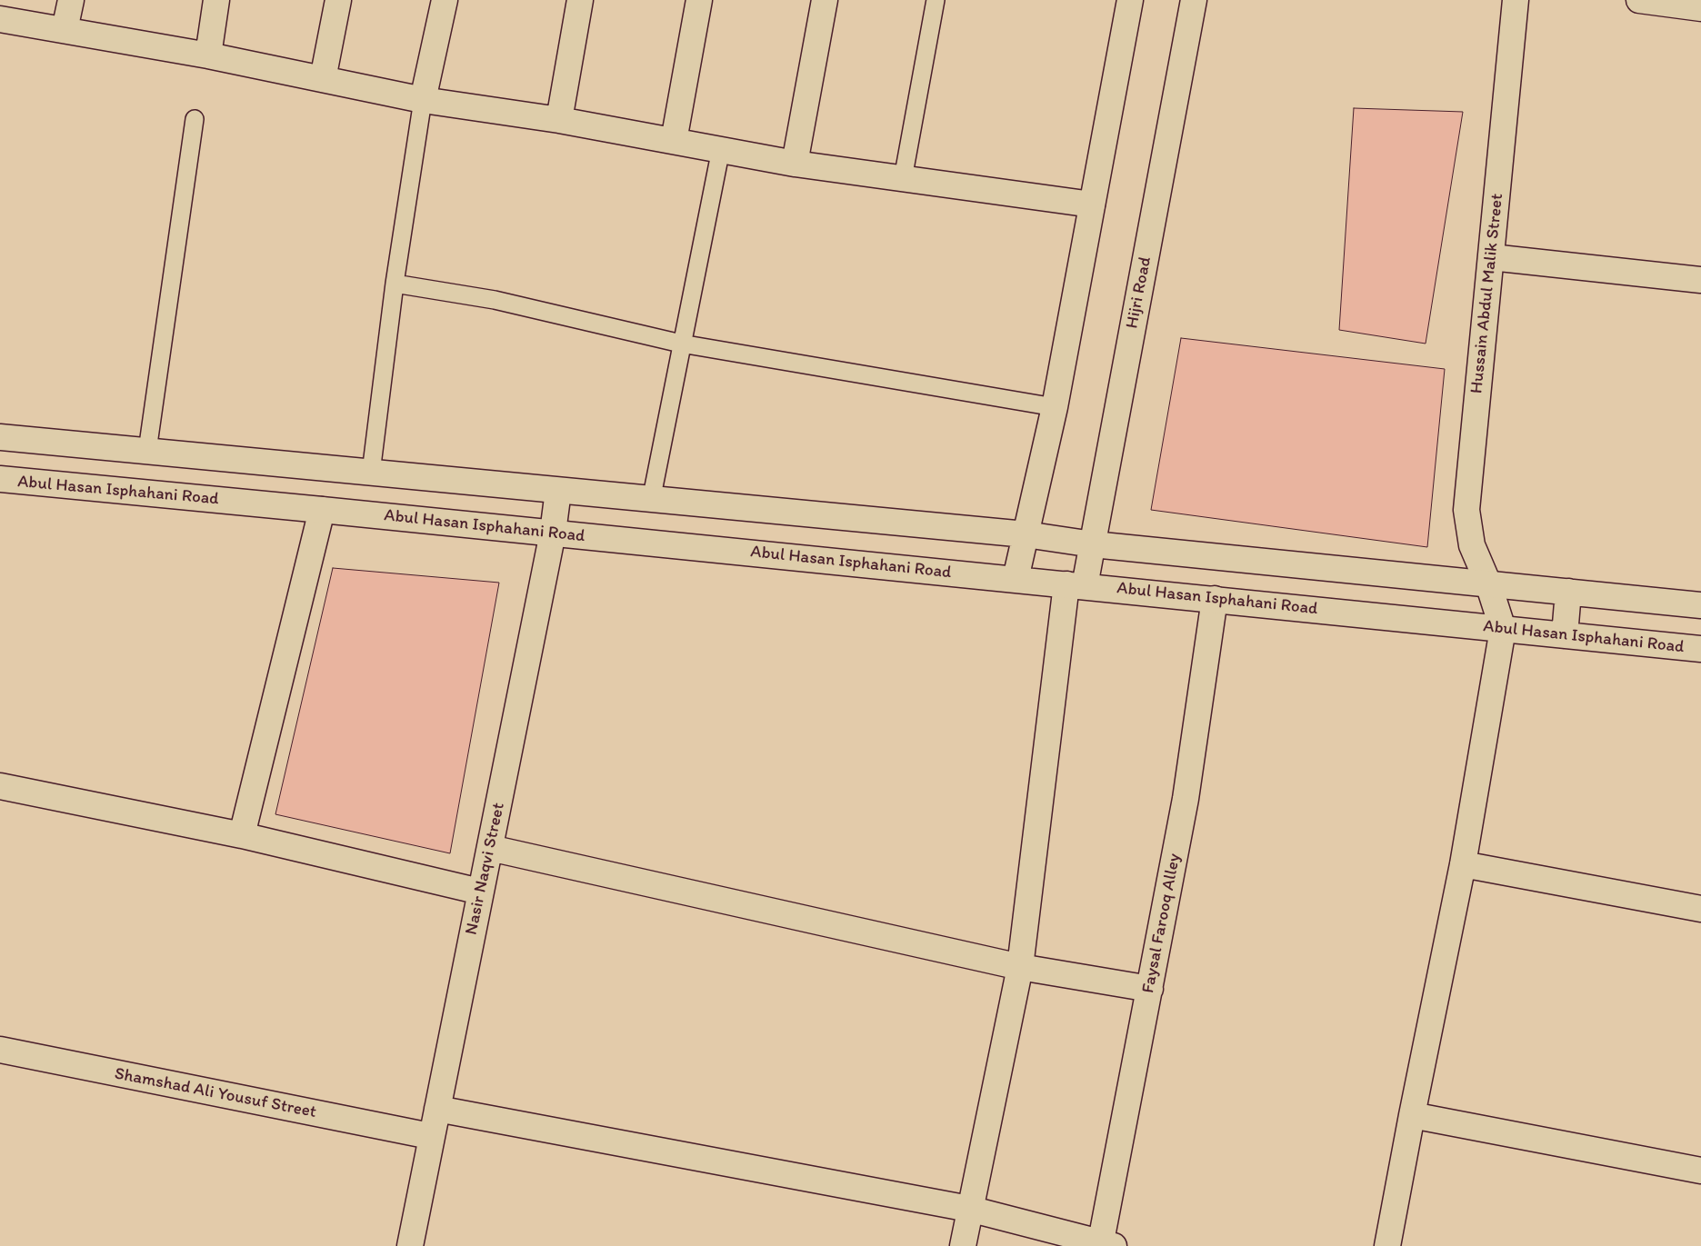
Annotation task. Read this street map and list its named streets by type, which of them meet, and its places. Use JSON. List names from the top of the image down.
{
  "streets": {
    "street": [
      "Hijri Road",
      "Hussain Abdul Malik Street",
      "Abul Hasan Isphahani Road",
      "Nasir Naqvi Street",
      "Faysal Farooq Alley",
      "Shamshad Ali Yousuf Street"
    ]
  },
  "crossings": [
    ["Hijri Road", "Abul Hasan Isphahani Road"],
    ["Hussain Abdul Malik Street", "Abul Hasan Isphahani Road"],
    ["Abul Hasan Isphahani Road", "Nasir Naqvi Street"],
    ["Abul Hasan Isphahani Road", "Faysal Farooq Alley"],
    ["Nasir Naqvi Street", "Shamshad Ali Yousuf Street"]
  ]
}
